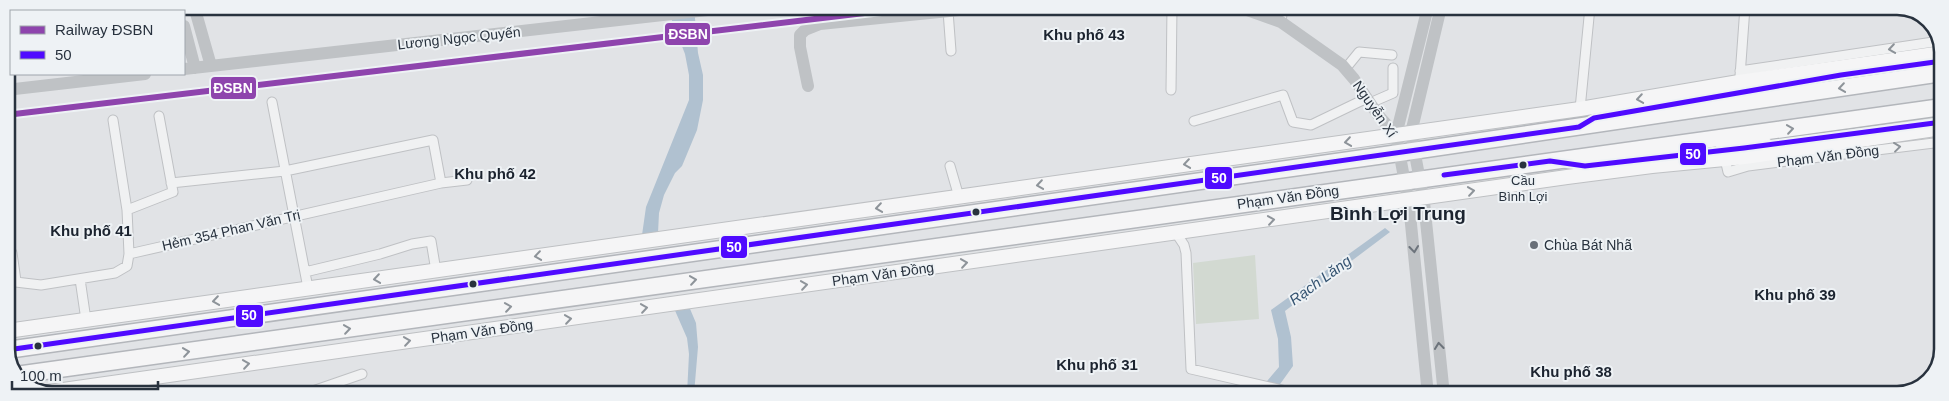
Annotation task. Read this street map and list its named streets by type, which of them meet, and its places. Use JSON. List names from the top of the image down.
{
  "streets": {
    "highway": ["Phạm Văn Đồng"],
    "street": ["Lương Ngọc Quyến", "Nguyễn Xí", "Hẻm 354 Phan Văn Trị"]
  },
  "crossings": [
    ["Nguyễn Xí", "Phạm Văn Đồng"]
  ],
  "districts": [
    "Khu phố 43",
    "Khu phố 42",
    "Bình Lợi Trung",
    "Khu phố 41",
    "Khu phố 39",
    "Khu phố 31",
    "Khu phố 38"
  ],
  "water": ["Rạch Lăng"],
  "places": ["Cầu Bình Lợi", "Chùa Bát Nhã"],
  "lines": ["rail line ĐSBN", "transit line 50"],
  "legend": ["Railway ĐSBN", "50"],
  "scale_bar": "100 m"
}
